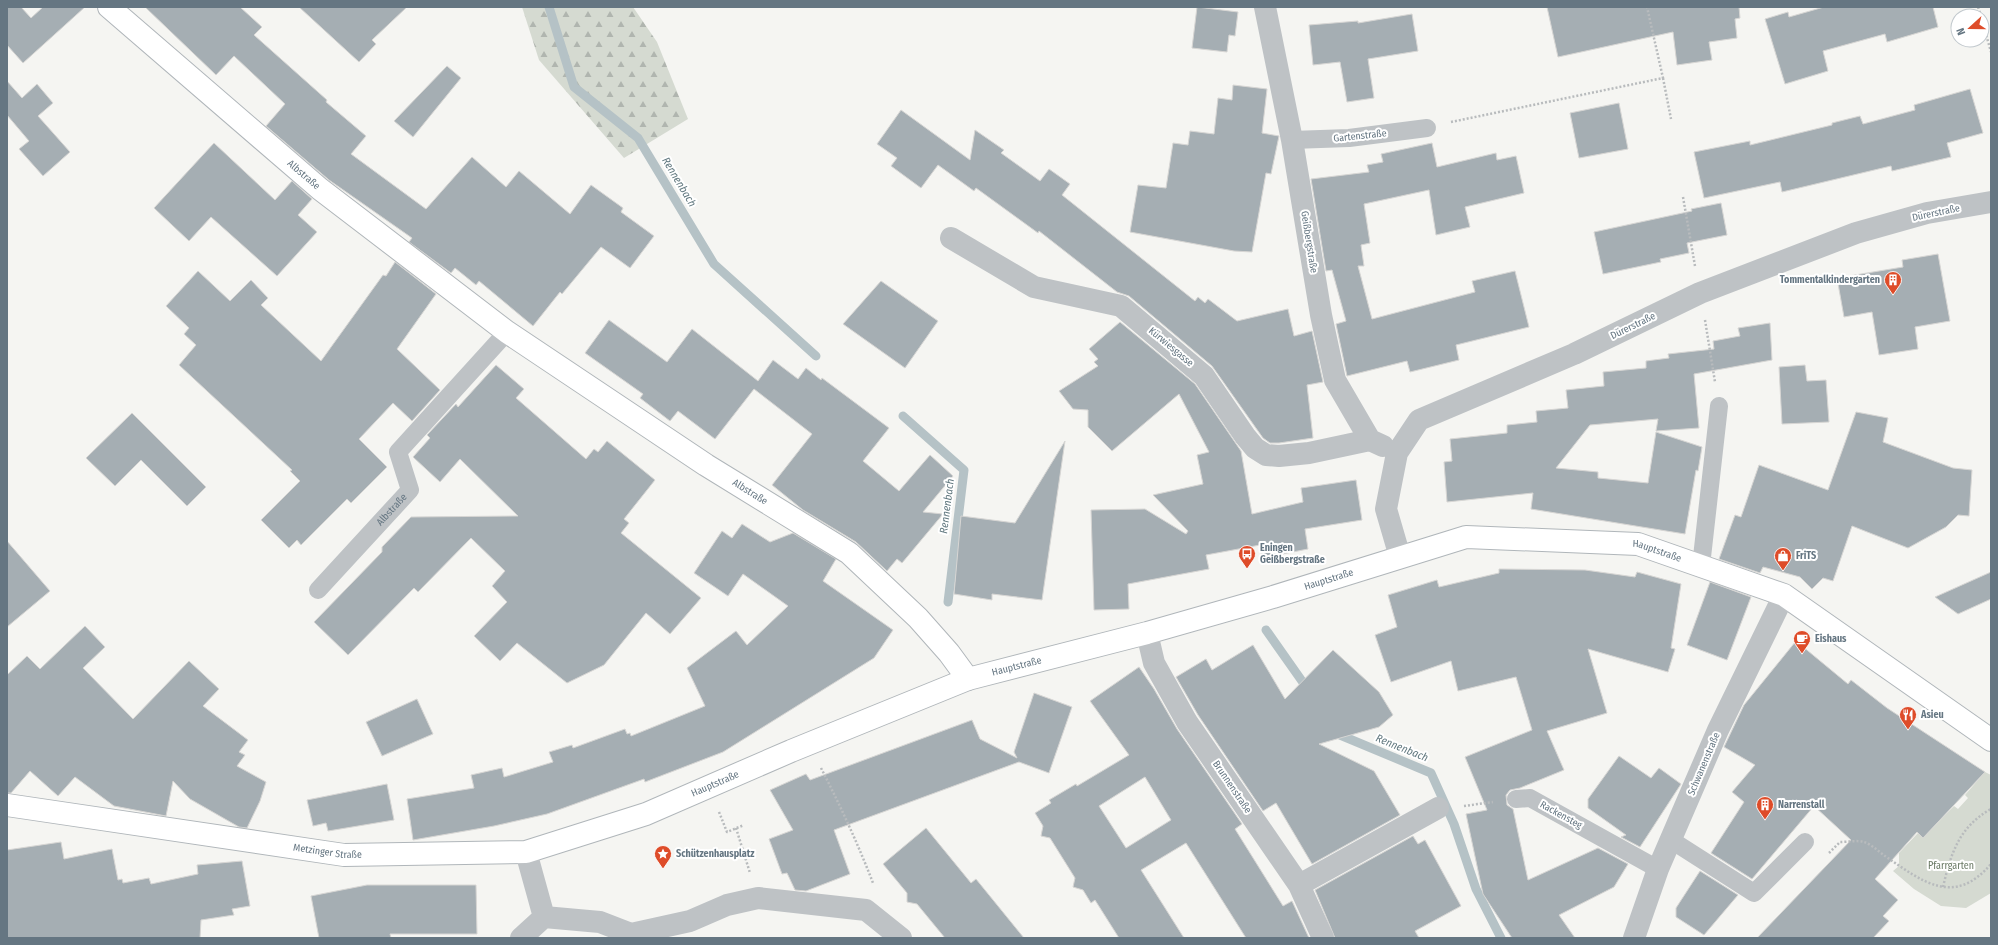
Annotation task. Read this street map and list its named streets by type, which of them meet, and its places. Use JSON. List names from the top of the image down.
{
  "streets": {
    "main road": ["Albstraße", "Hauptstraße", "Metzinger Straße"],
    "street": [
      "Dürerstraße",
      "Geißbergstraße",
      "Kürwiesgasse",
      "Schwanenstraße",
      "Brunnenstraße"
    ],
    "lane": ["Gartenstraße", "Rackensteg"]
  },
  "crossings": [
    ["Gartenstraße", "Geißbergstraße"],
    ["Albstraße", "Hauptstraße"],
    ["Dürerstraße", "Hauptstraße"],
    ["Geißbergstraße", "Kürwiesgasse"],
    ["Hauptstraße", "Schwanenstraße"],
    ["Hauptstraße", "Brunnenstraße"],
    ["Hauptstraße", "Metzinger Straße"],
    ["Schwanenstraße", "Rackensteg"]
  ],
  "water": ["Rennenbach"],
  "parks": ["Pfarrgarten"],
  "places": {
    "building": ["Tommentalkindergarten", "Narrenstall"],
    "bus stop": ["Eningen Geißbergstraße"],
    "shop": ["FriTS"],
    "cafe": ["Eishaus"],
    "restaurant": ["Asieu"],
    "place": ["Schützenhausplatz"]
  },
  "north": "left"
}
